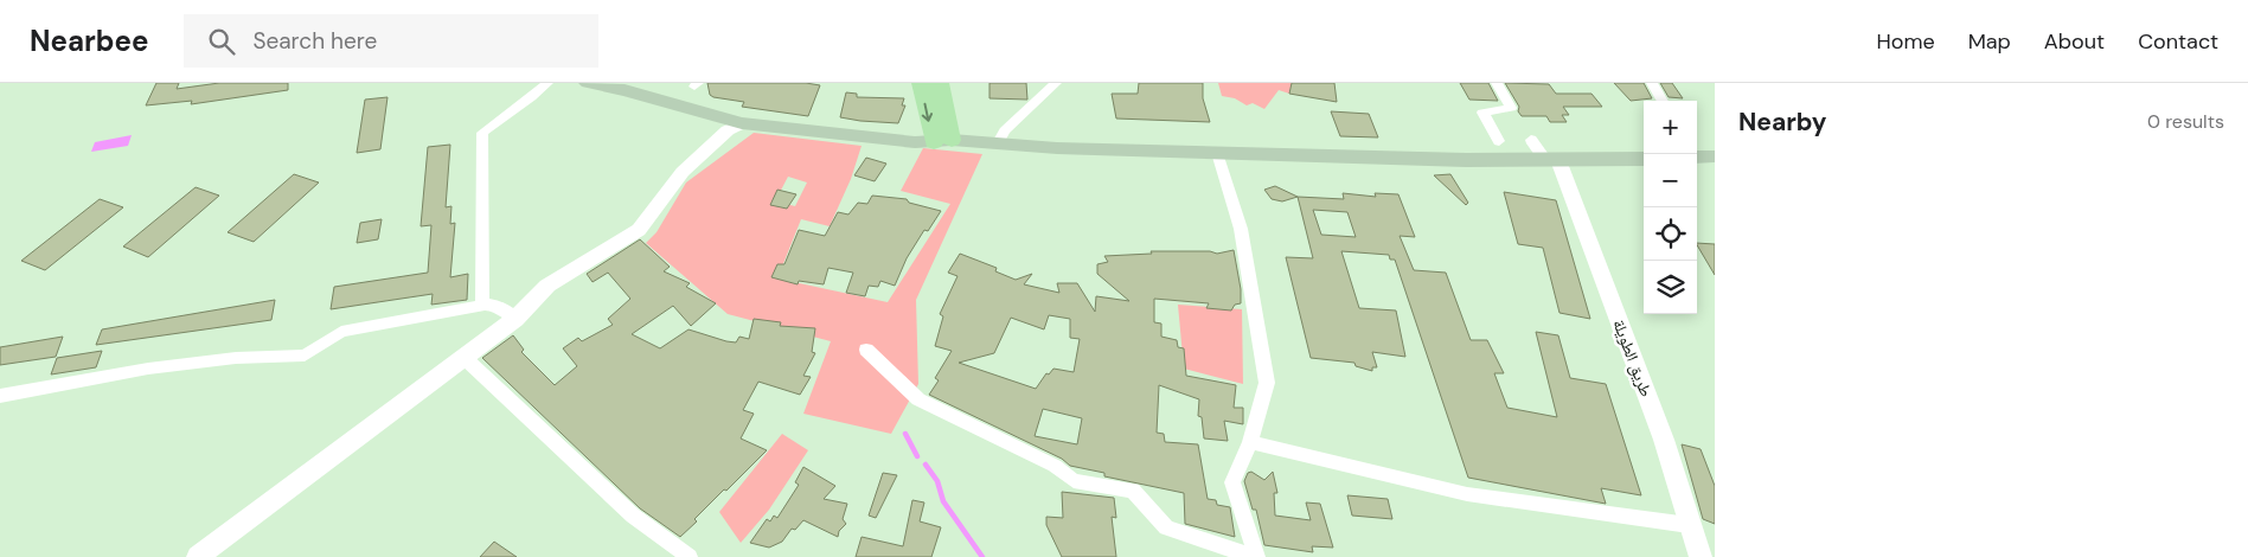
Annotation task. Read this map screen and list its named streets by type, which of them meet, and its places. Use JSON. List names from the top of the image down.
{
  "streets": {
    "street": ["طريق الطويلة"]
  },
  "page": {
    "header": "Nearbee",
    "search": "Search here",
    "nav": [
      "Home",
      "Map",
      "About",
      "Contact"
    ],
    "heading": ["Nearby", "0 results"],
    "map_buttons": ["+", "−"]
  }
}
